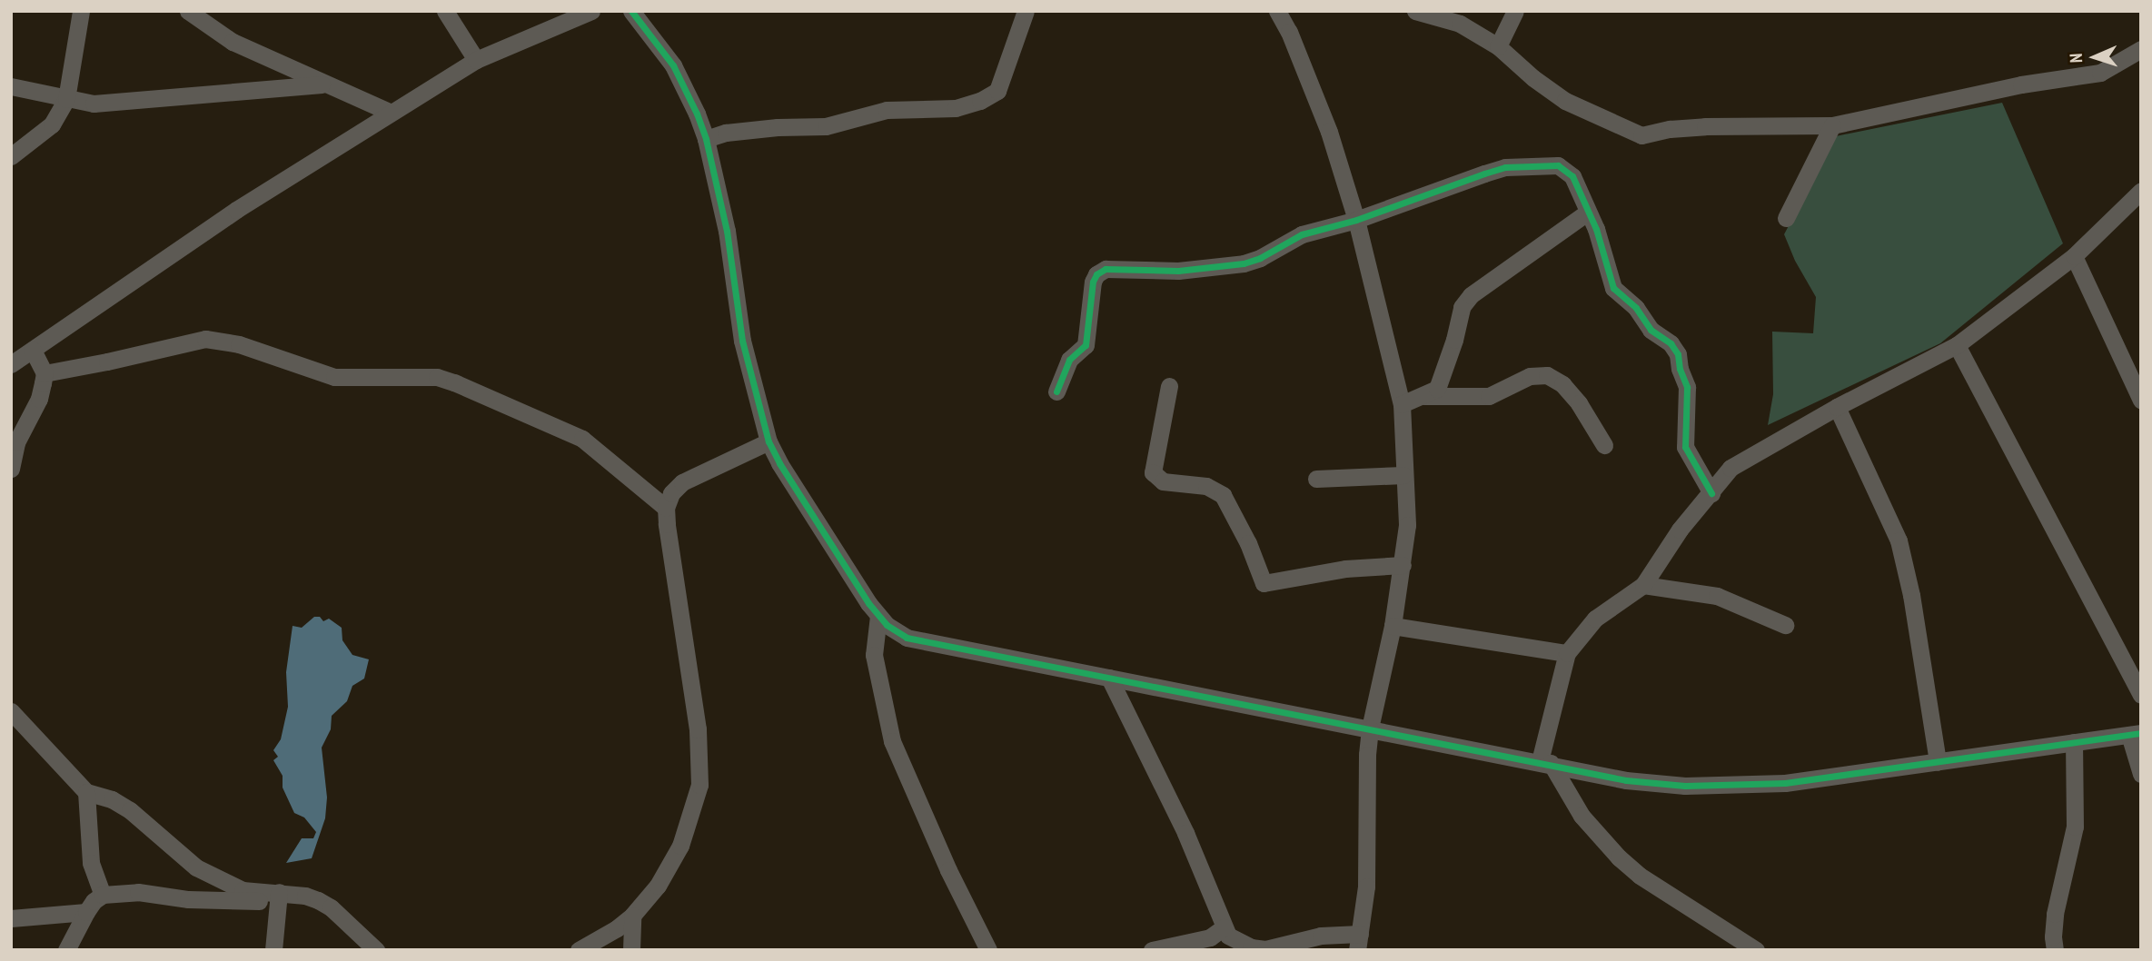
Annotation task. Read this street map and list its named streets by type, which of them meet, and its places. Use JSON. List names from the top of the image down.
{
  "north": "left"
}
